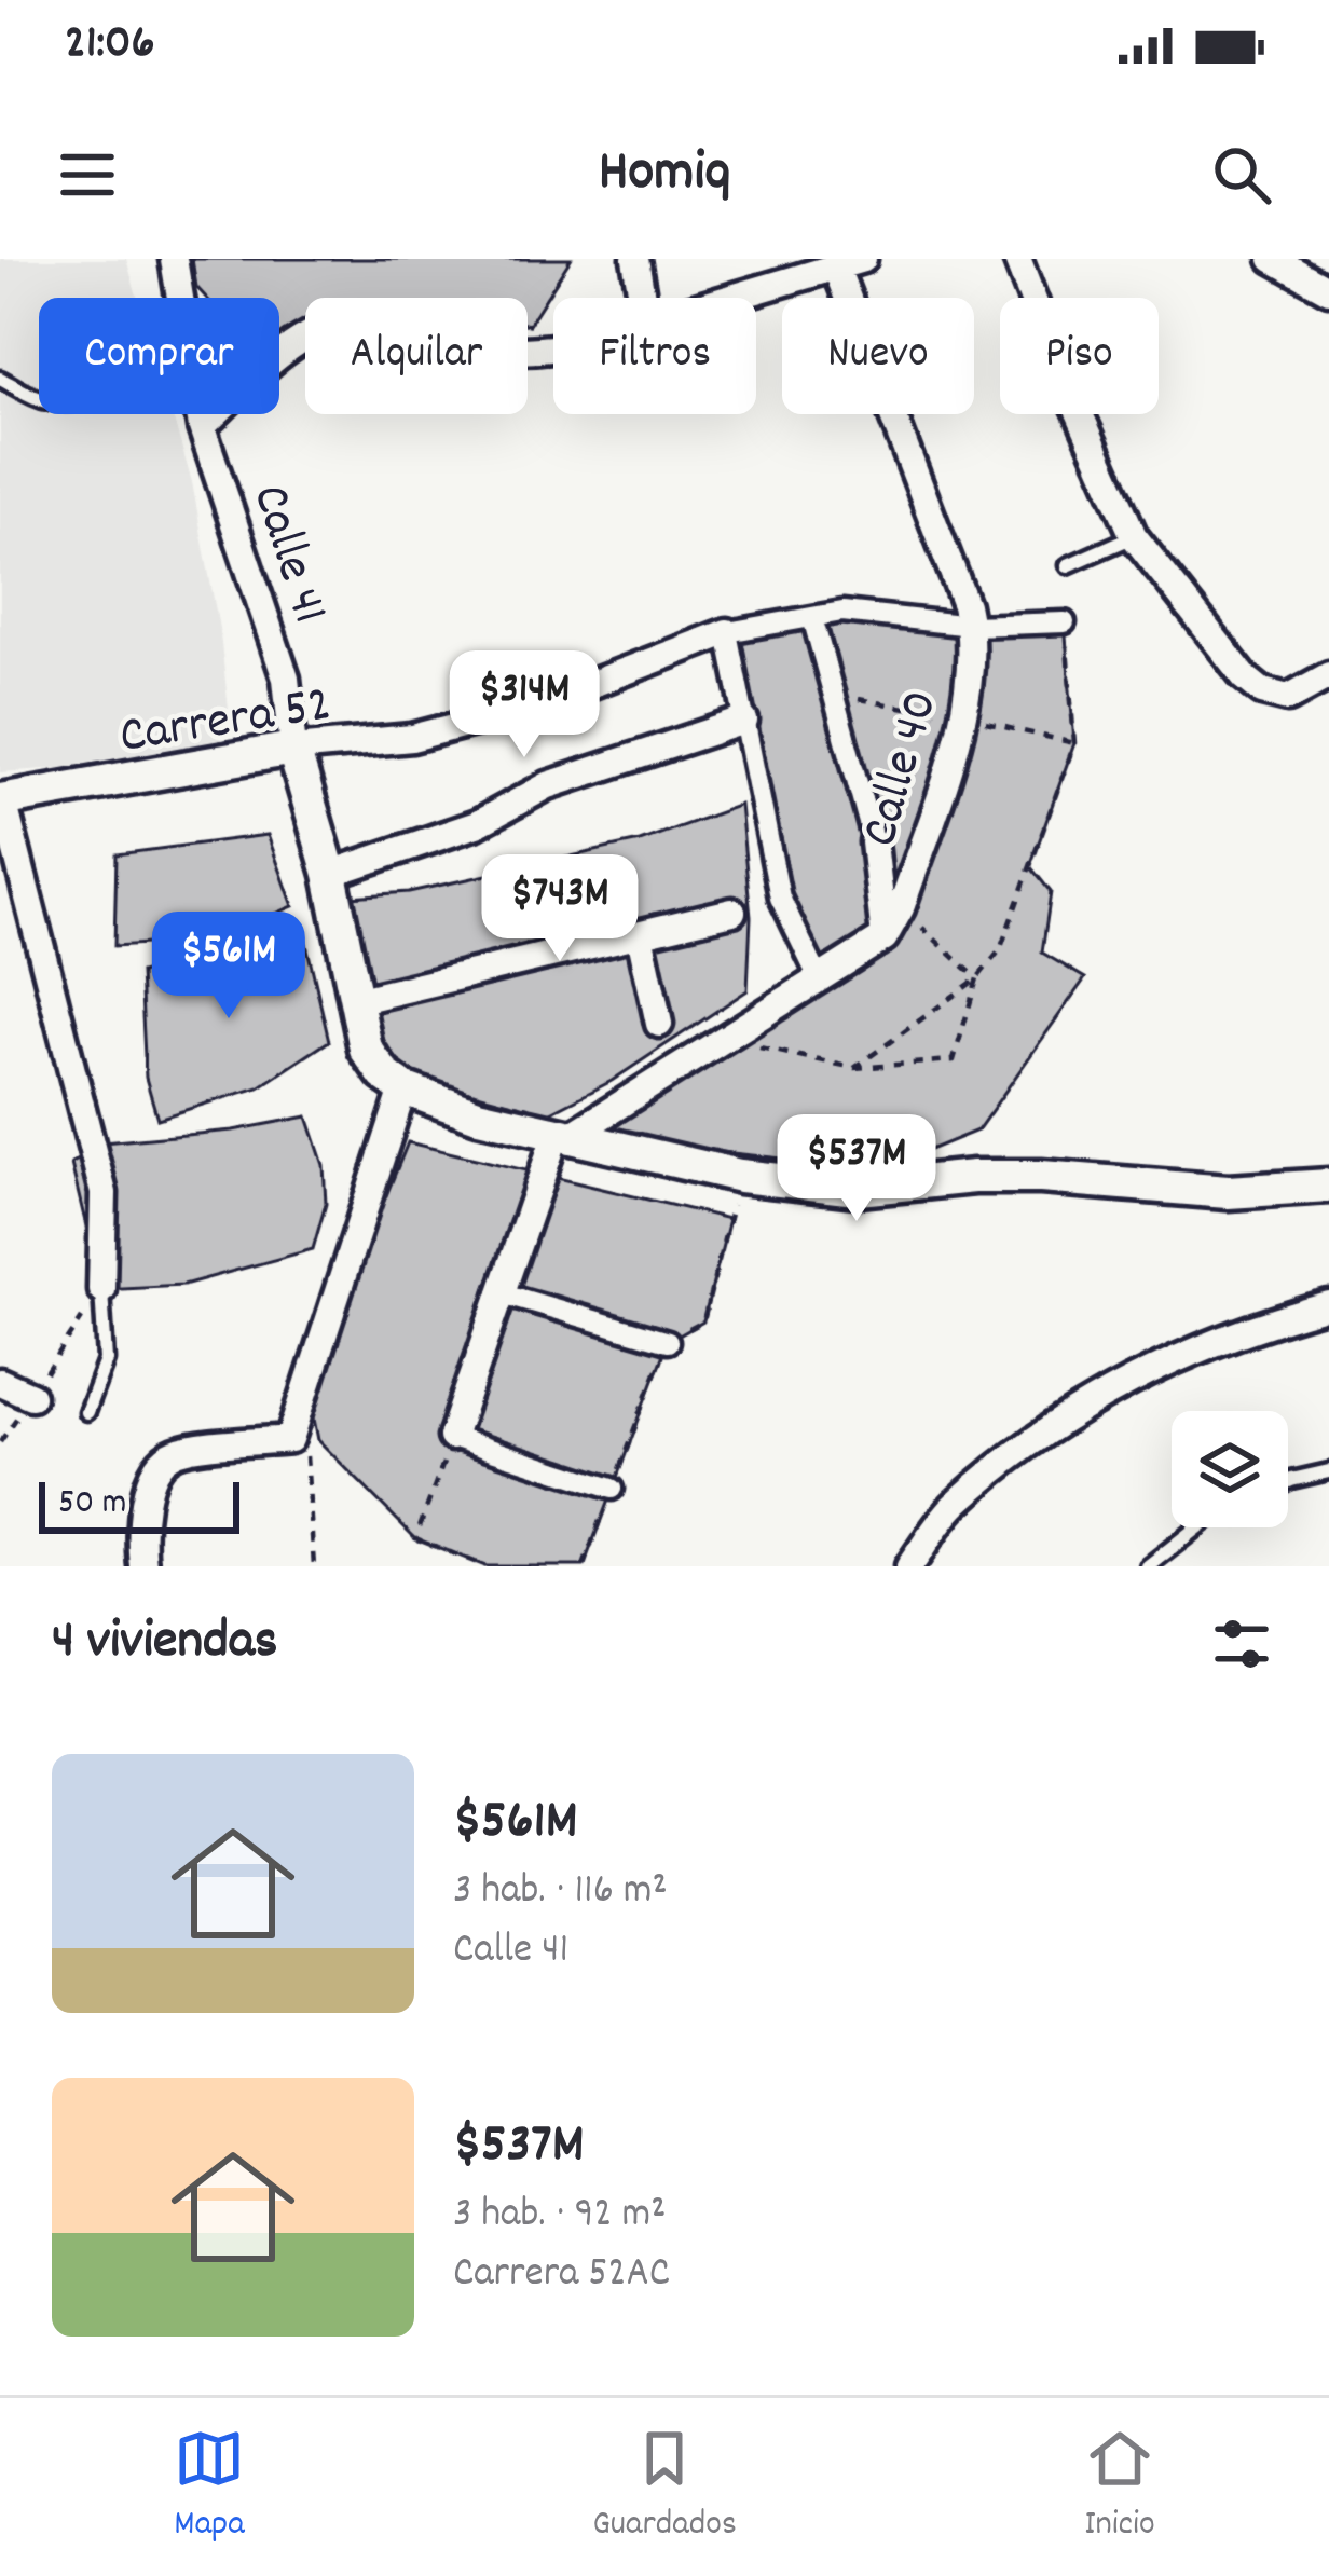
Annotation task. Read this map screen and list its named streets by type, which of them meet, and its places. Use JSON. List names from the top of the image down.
{
  "streets": {
    "street": ["Calle 41", "Carrera 52", "Calle 40"]
  },
  "crossings": [
    ["Calle 41", "Carrera 52"],
    ["Carrera 52", "Calle 40"]
  ],
  "scale_bar": "50 m",
  "page": {
    "status": "21:06",
    "header": "Homiq",
    "chip": [
      "Comprar",
      "Alquilar",
      "Filtros",
      "Nuevo",
      "Piso"
    ],
    "price": [
      "$314M",
      "$743M",
      "$561M",
      "$537M"
    ],
    "scale": "50 m",
    "heading": "4 viviendas",
    "list": [
      {
        "name": "$561M",
        "note": "3 hab. · 116 m² · Calle 41"
      },
      {
        "name": "$537M",
        "note": "3 hab. · 92 m² · Carrera 52AC"
      }
    ],
    "tabs": ["Mapa", "Guardados", "Inicio"]
  }
}
